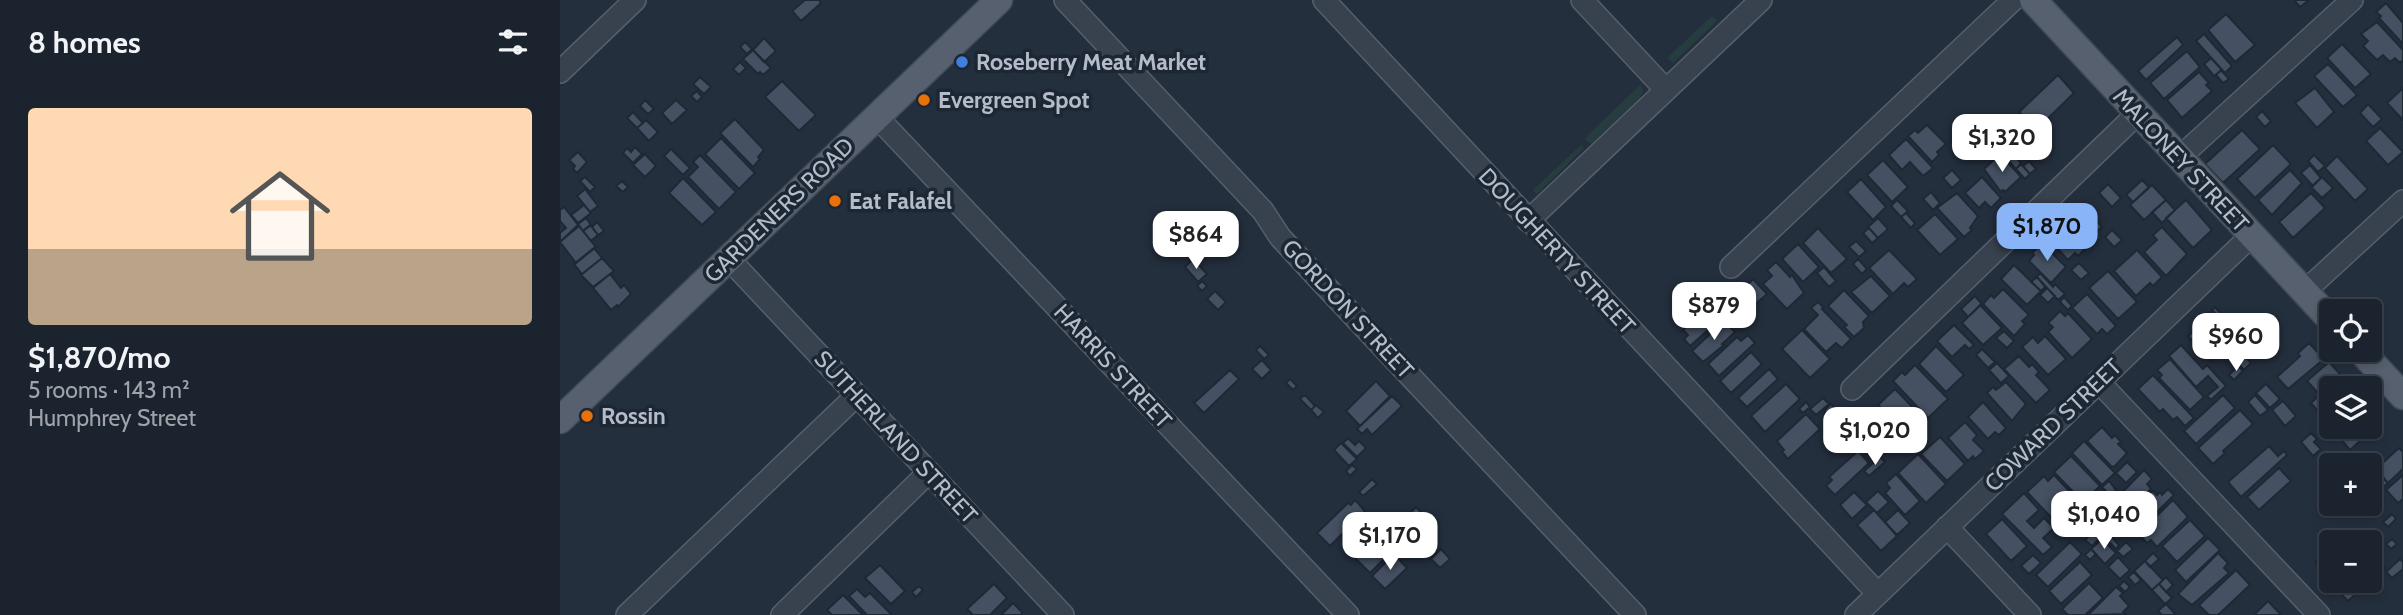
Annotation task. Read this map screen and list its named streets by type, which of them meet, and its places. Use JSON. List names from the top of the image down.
{
  "streets": {
    "main road": ["MALONEY STREET", "GARDENERS ROAD"],
    "street": [
      "DOUGHERTY STREET",
      "GORDON STREET",
      "HARRIS STREET",
      "COWARD STREET",
      "SUTHERLAND STREET"
    ]
  },
  "crossings": [
    ["MALONEY STREET", "COWARD STREET"],
    ["GARDENERS ROAD", "HARRIS STREET"],
    ["GARDENERS ROAD", "SUTHERLAND STREET"],
    ["DOUGHERTY STREET", "COWARD STREET"]
  ],
  "places": [
    "Roseberry Meat Market",
    "Evergreen Spot",
    "Eat Falafel",
    "Rossin"
  ],
  "page": {
    "heading": "8 homes",
    "list": [
      {
        "name": "$1,870/mo",
        "note": "5 rooms · 143 m² · Humphrey Street"
      }
    ],
    "price": [
      "$1,320",
      "$1,870",
      "$864",
      "$879",
      "$960",
      "$1,020",
      "$1,040",
      "$1,170"
    ],
    "map_buttons": ["+", "−"]
  }
}
